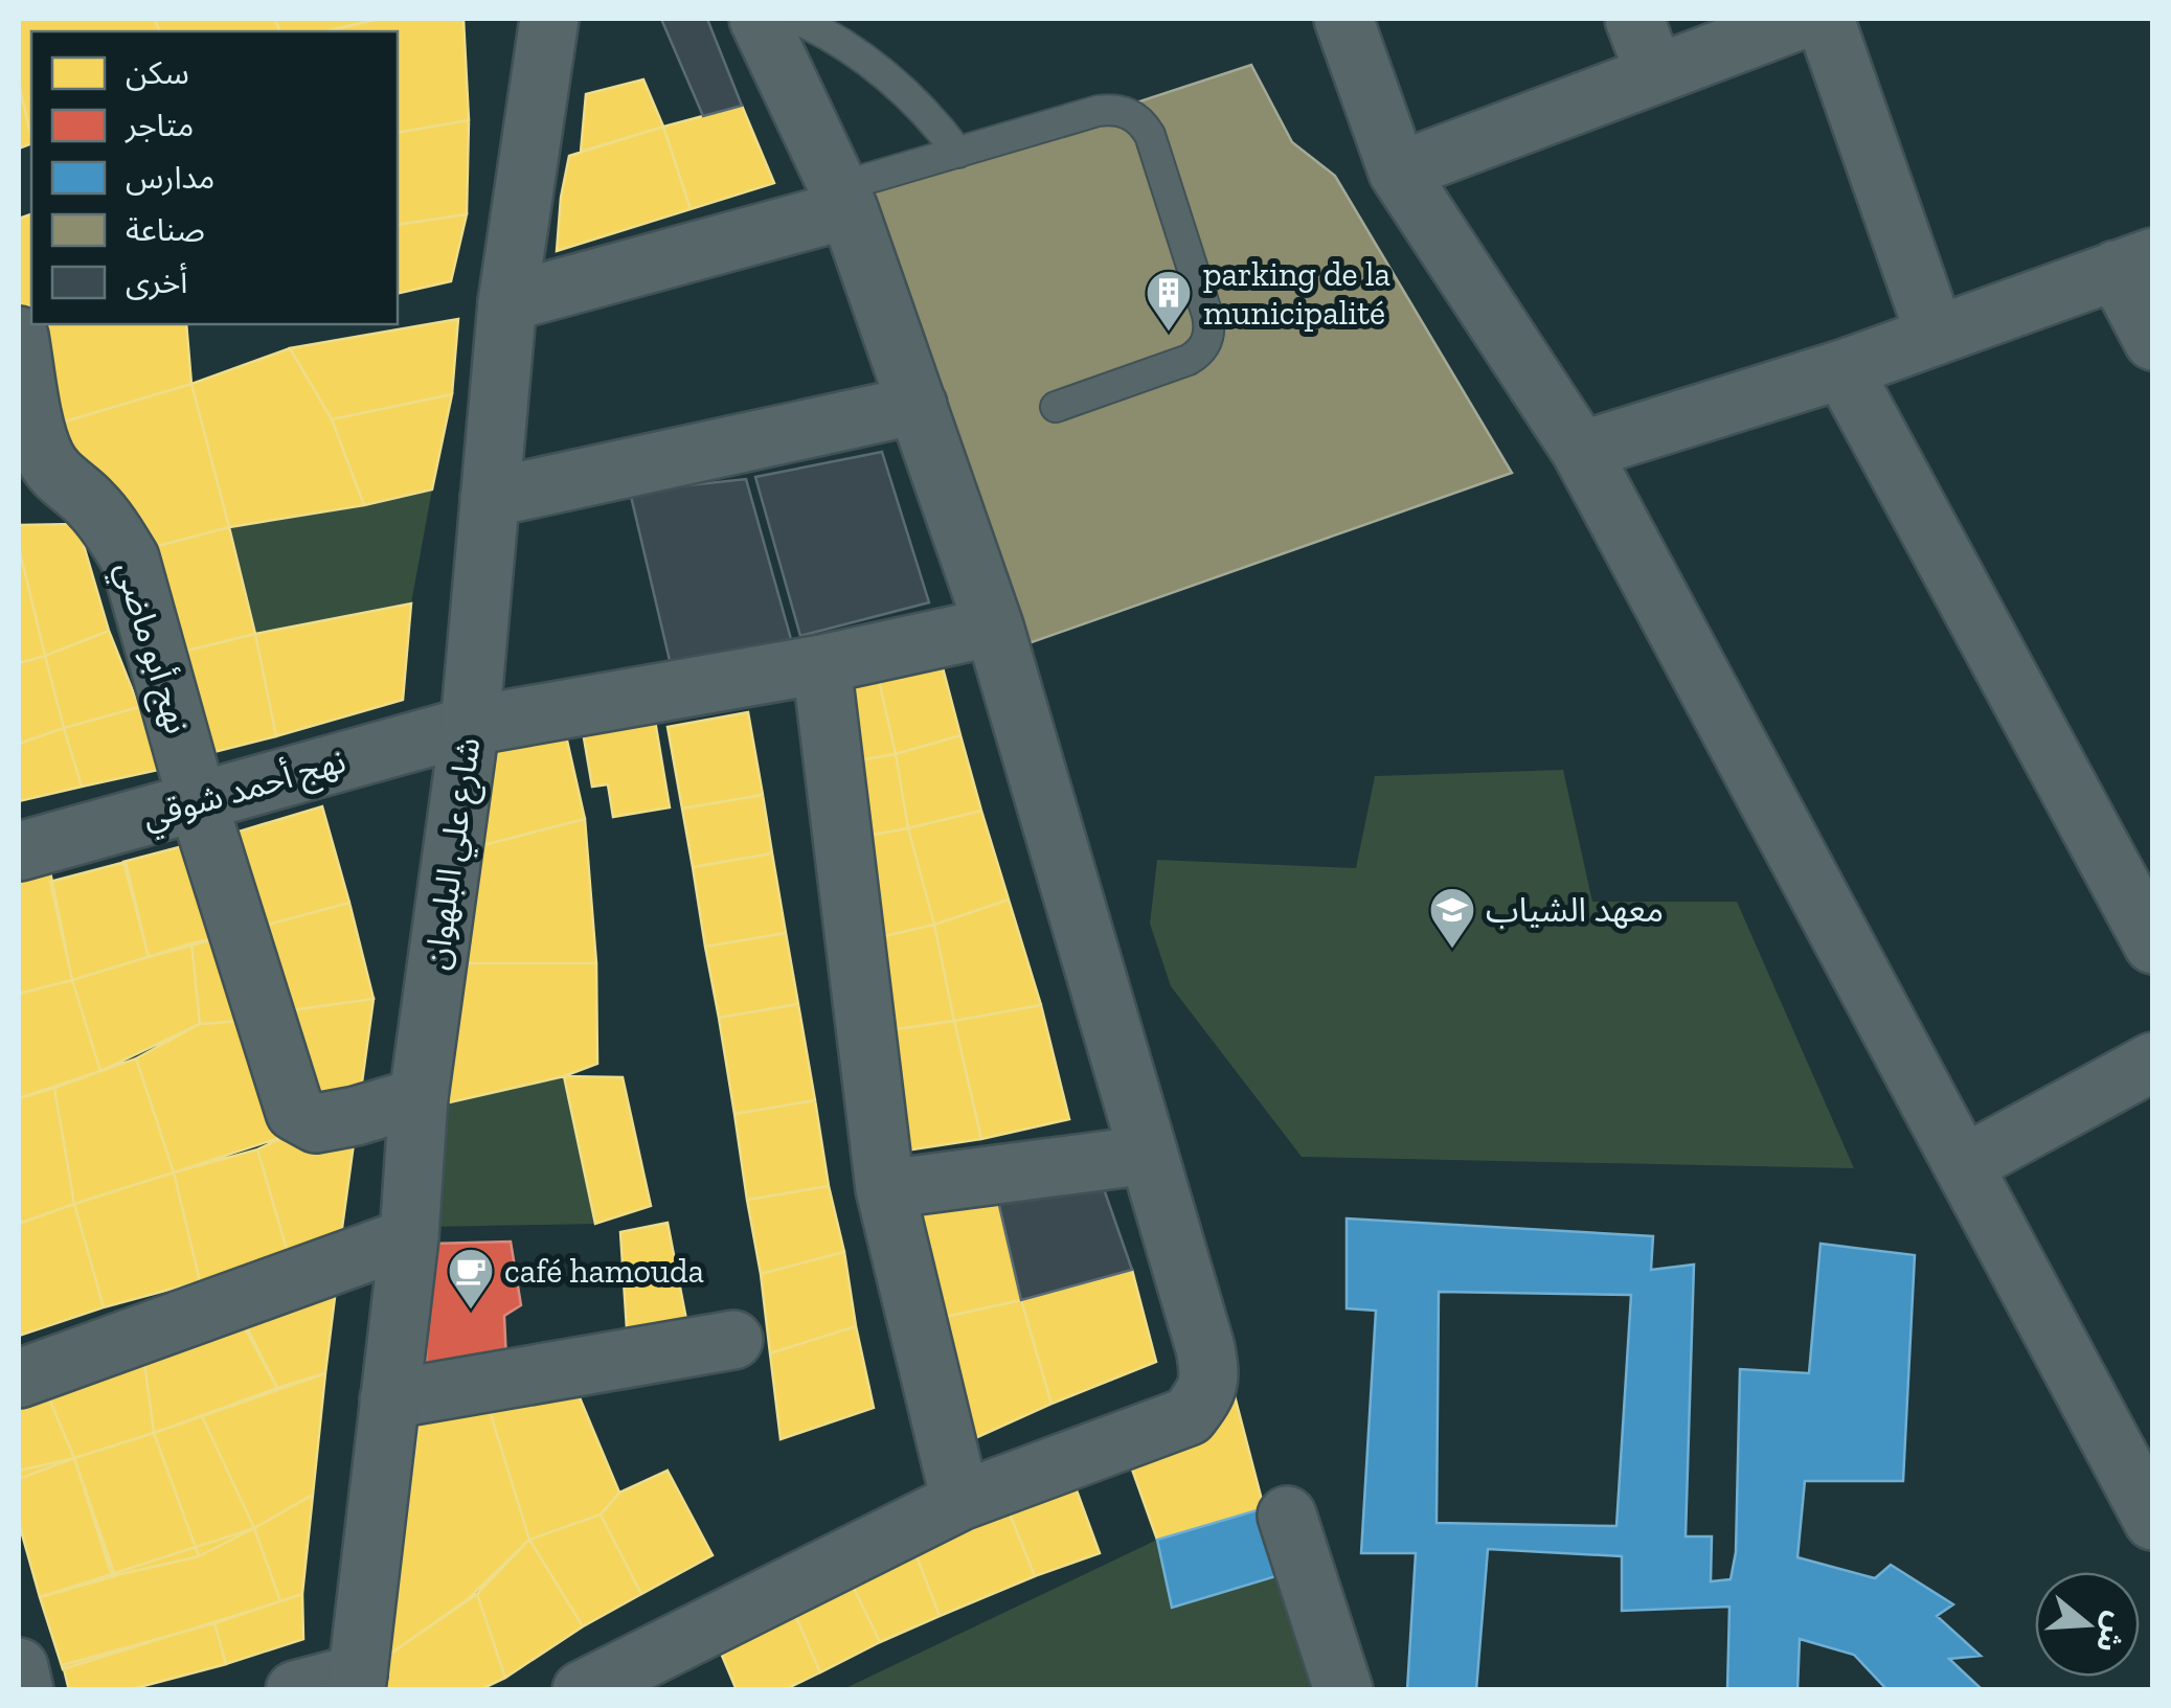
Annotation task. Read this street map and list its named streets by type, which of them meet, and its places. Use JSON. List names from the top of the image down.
{
  "streets": {
    "street": ["نهج أبو ماضي", "نهج أحمد شوقي", "شارع علي البلهوان"]
  },
  "crossings": [
    ["نهج أبو ماضي", "نهج أحمد شوقي"],
    ["نهج أبو ماضي", "شارع علي البلهوان"],
    ["نهج أحمد شوقي", "شارع علي البلهوان"]
  ],
  "places": {
    "building": ["parking de la municipalité"],
    "school or university": ["معهد الشياب"],
    "cafe": ["café hamouda"]
  },
  "legend": [
    "سكن",
    "متاجر",
    "مدارس",
    "صناعة",
    "أخرى"
  ],
  "north": "right"
}
